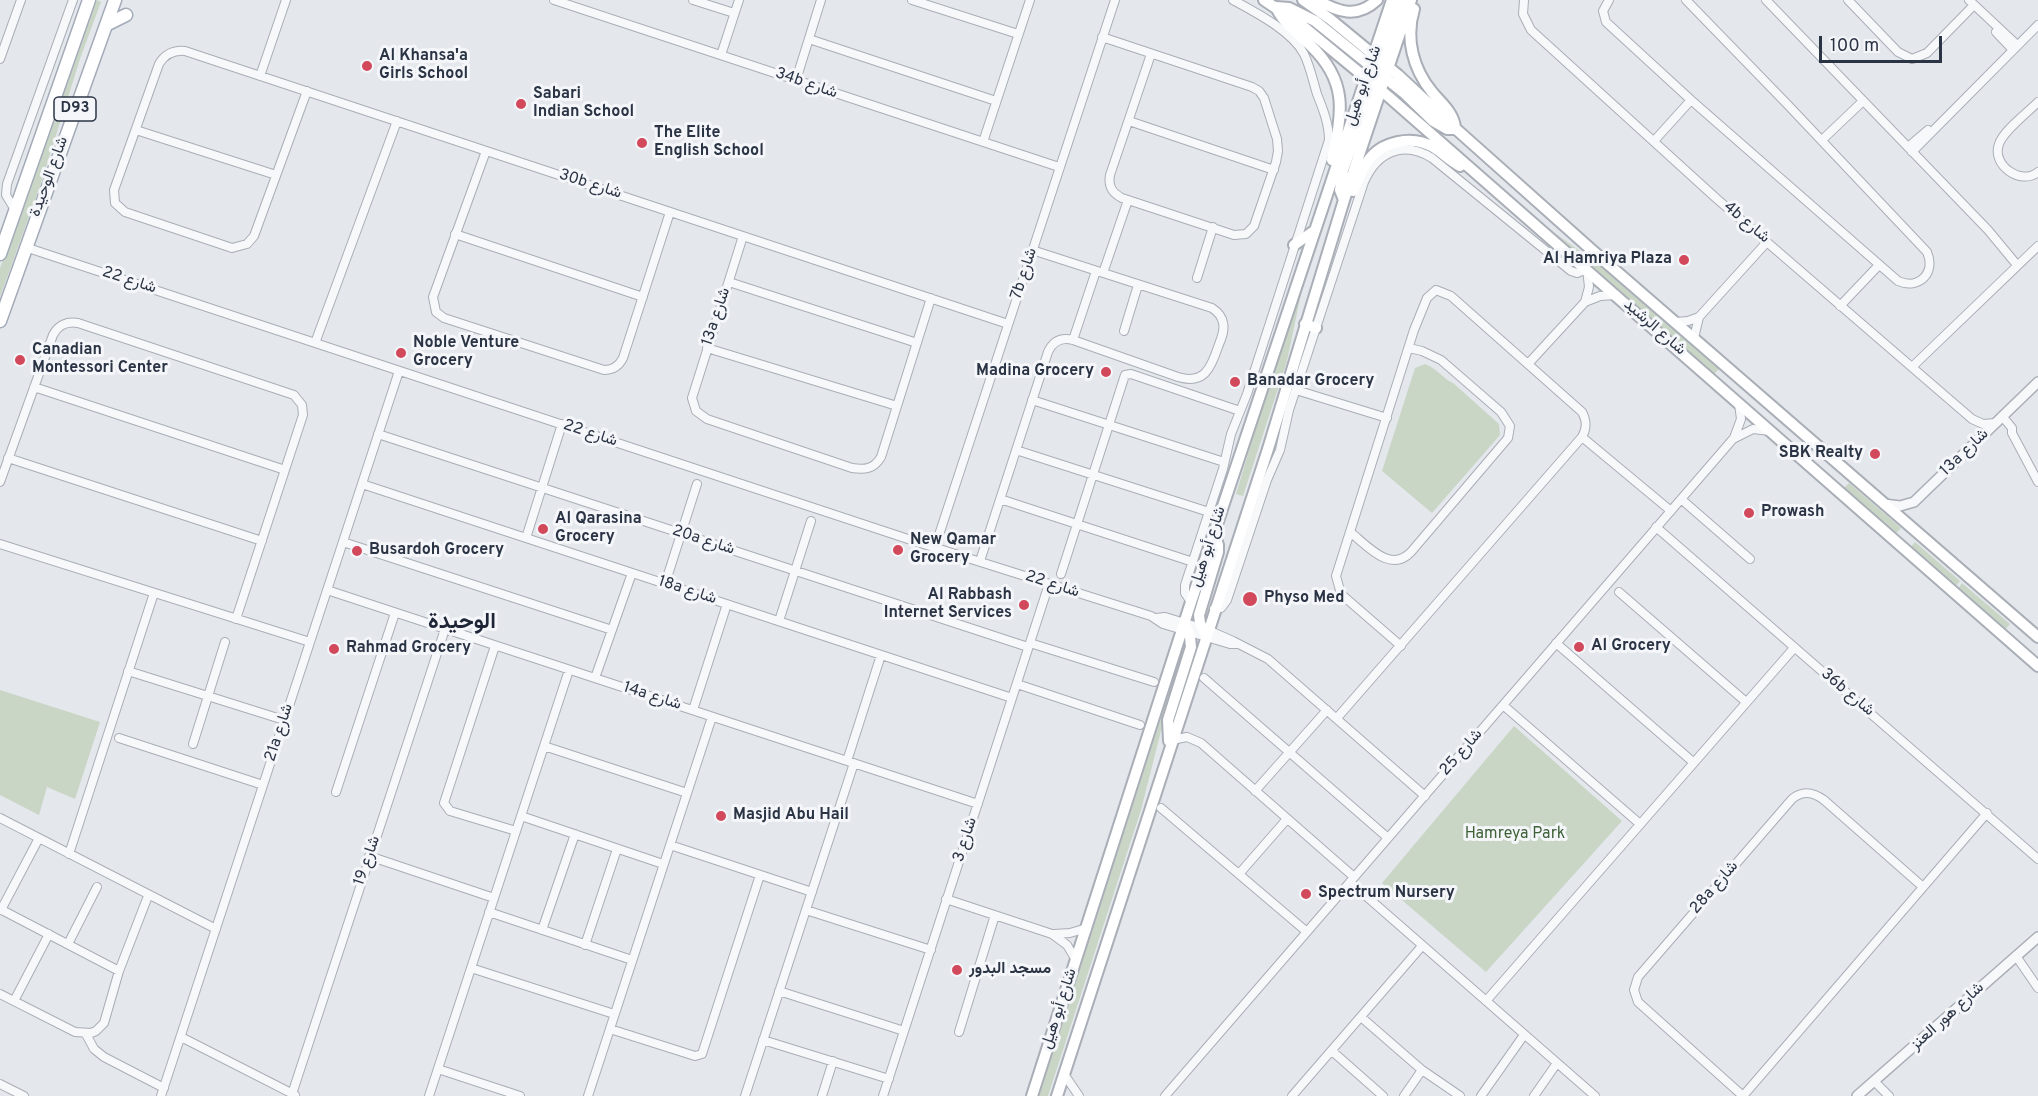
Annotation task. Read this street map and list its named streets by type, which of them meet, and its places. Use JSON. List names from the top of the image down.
{
  "streets": {
    "main road": [
      "شارع أبو هيل",
      "D93",
      "شارع الوحيدة",
      "شارع الرشيد"
    ],
    "street": [
      "34b شارع",
      "30b شارع",
      "4b شارع",
      "7b شارع",
      "شارع 22",
      "13a شارع",
      "20a شارع",
      "18a شارع",
      "36b شارع",
      "14a شارع",
      "21a شارع",
      "شارع 25",
      "شارع 3",
      "شارع 19",
      "28a شارع",
      "شارع هور العنز"
    ]
  },
  "crossings": [
    ["34b شارع", "7b شارع"],
    ["شارع أبو هيل", "شارع 22"],
    ["شارع أبو هيل", "شارع الرشيد"],
    ["شارع الوحيدة", "شارع 22"],
    ["30b شارع", "7b شارع"],
    ["30b شارع", "13a شارع"],
    ["7b شارع", "شارع 22"],
    ["شارع 22", "21a شارع"],
    ["شارع 22", "شارع 25"],
    ["شارع 22", "شارع 3"],
    ["13a شارع", "شارع الرشيد"],
    ["20a شارع", "21a شارع"],
    ["20a شارع", "شارع 3"],
    ["18a شارع", "21a شارع"],
    ["18a شارع", "شارع 3"],
    ["36b شارع", "شارع 25"],
    ["14a شارع", "21a شارع"],
    ["14a شارع", "شارع 3"],
    ["14a شارع", "شارع 19"]
  ],
  "districts": ["الوحيدة"],
  "parks": ["Hamreya Park"],
  "places": [
    "Al Khansa'a Girls School",
    "Sabari Indian School",
    "The Elite English School",
    "Al Hamriya Plaza",
    "Noble Venture Grocery",
    "Canadian Montessori Center",
    "Madina Grocery",
    "Banadar Grocery",
    "SBK Realty",
    "Prowash",
    "Al Qarasina Grocery",
    "New Qamar Grocery",
    "Busardoh Grocery",
    "Physo Med",
    "Al Rabbash Internet Services",
    "Al Grocery",
    "Rahmad Grocery",
    "Masjid Abu Hail",
    "Spectrum Nursery",
    "مسجد البدور"
  ],
  "scale_bar": "100 m"
}
